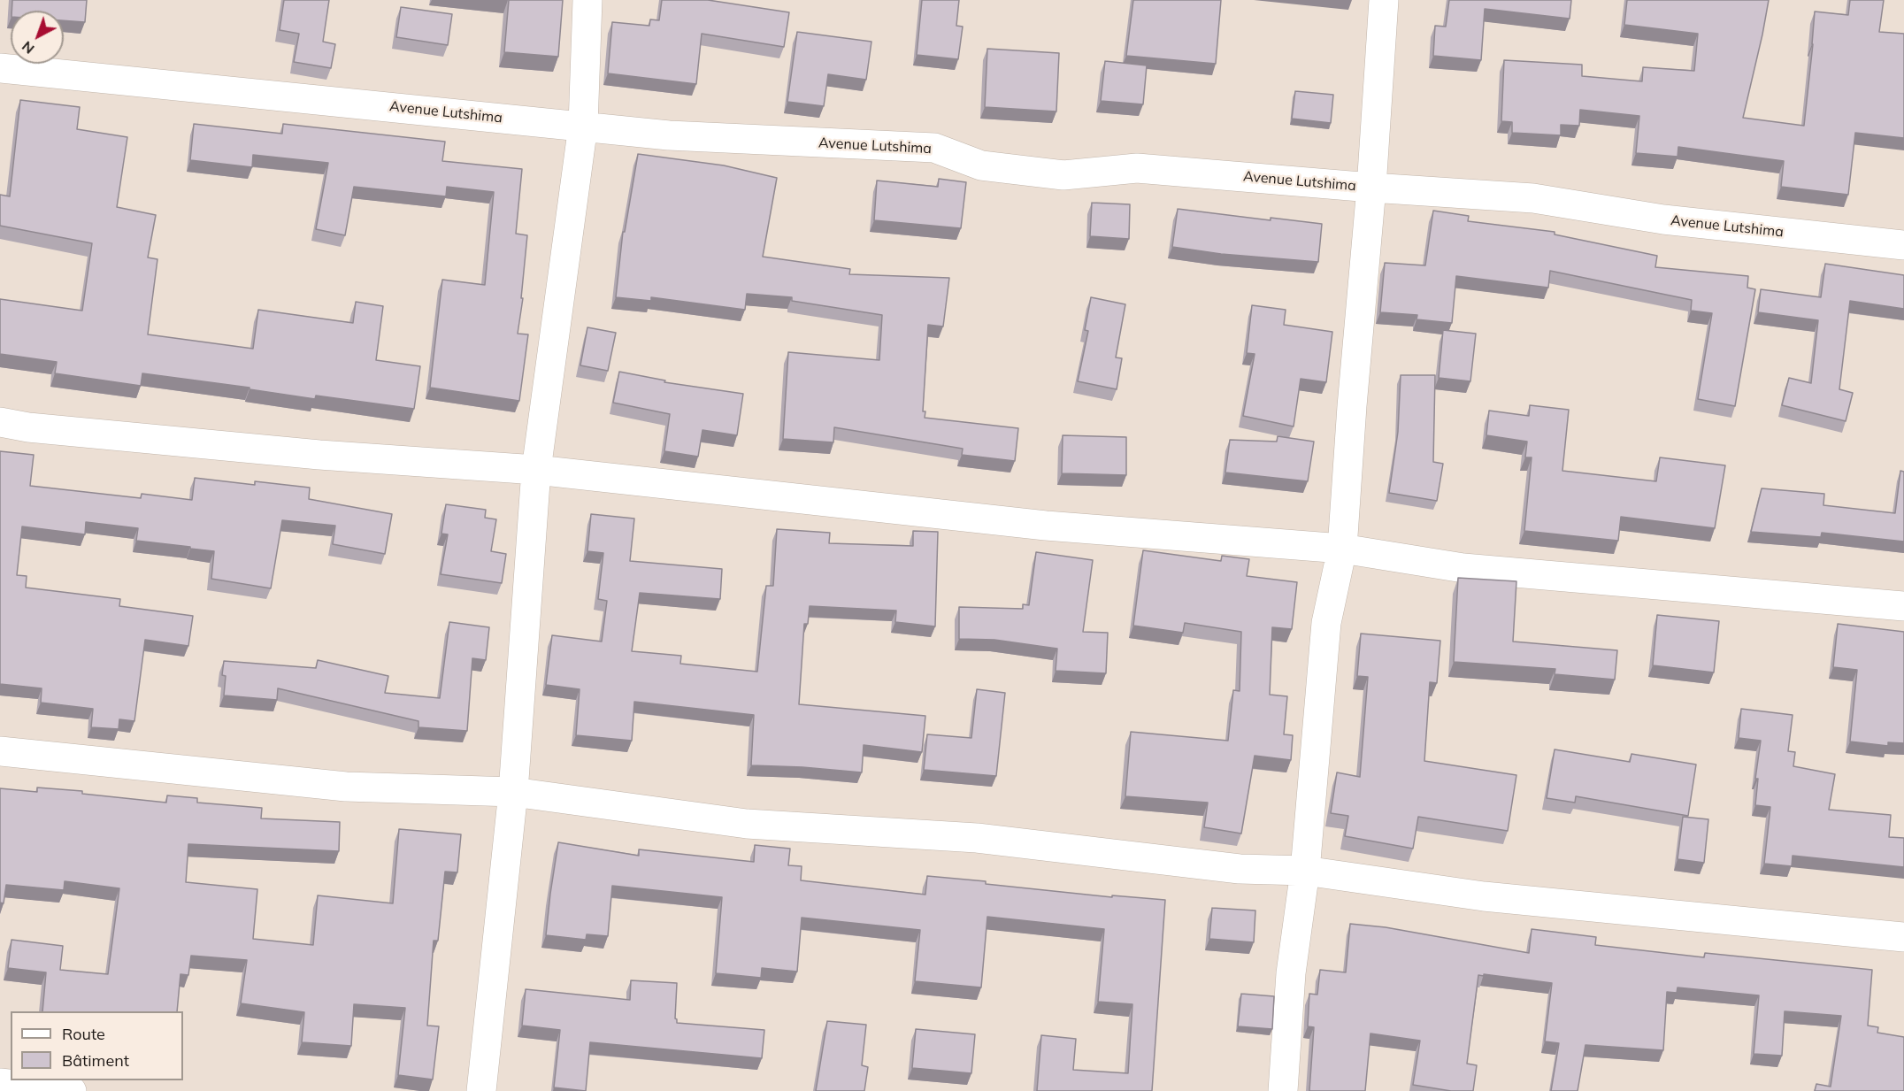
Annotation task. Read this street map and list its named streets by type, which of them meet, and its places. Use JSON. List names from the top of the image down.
{
  "streets": {
    "street": ["Avenue Lutshima"]
  },
  "legend": ["Route", "Bâtiment"],
  "north": "bottom left"
}
